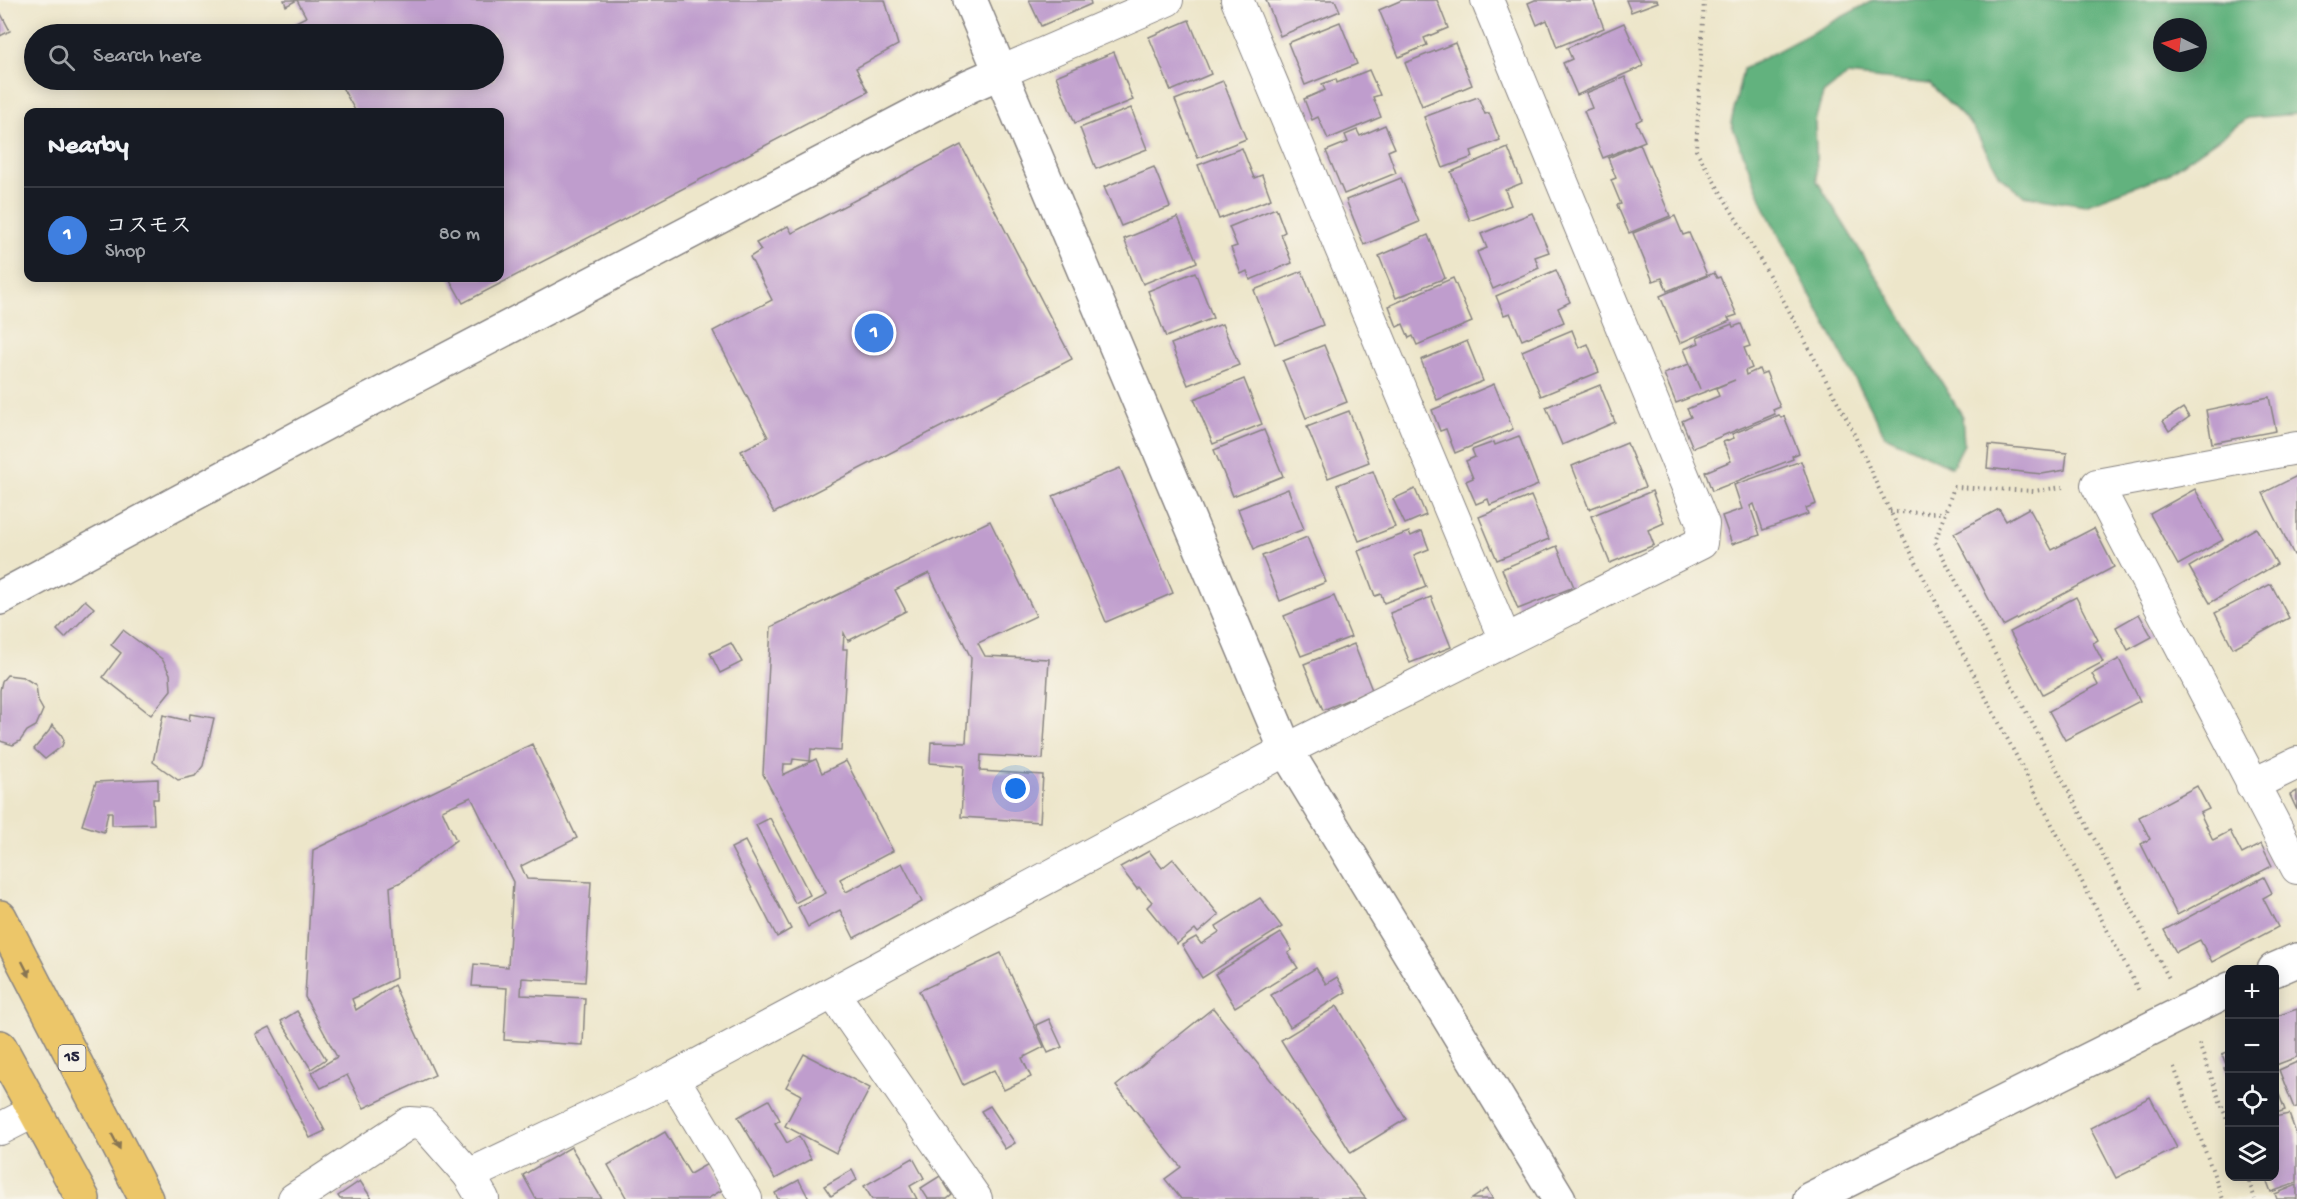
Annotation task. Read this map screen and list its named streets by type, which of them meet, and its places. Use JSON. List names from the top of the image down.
{
  "streets": {
    "main road": ["15"]
  },
  "north": "left",
  "page": {
    "search": "Search here",
    "heading": "Nearby",
    "list": [
      {
        "mark": "1",
        "name": "コスモス",
        "note": "Shop",
        "value": "80 m"
      }
    ],
    "pins": "1",
    "map_buttons": ["+", "−"]
  }
}
